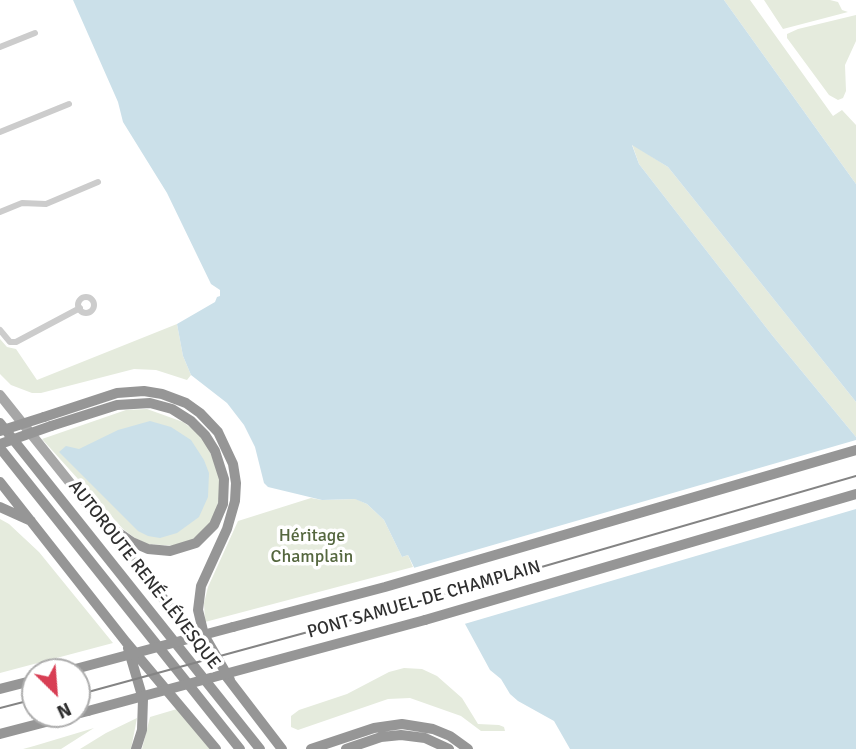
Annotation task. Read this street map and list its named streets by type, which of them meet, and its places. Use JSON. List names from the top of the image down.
{
  "streets": {
    "highway": ["AUTOROUTE RENÉ-LÉVESQUE", "PONT SAMUEL-DE CHAMPLAIN"]
  },
  "parks": ["Héritage Champlain"],
  "north": "bottom right"
}
